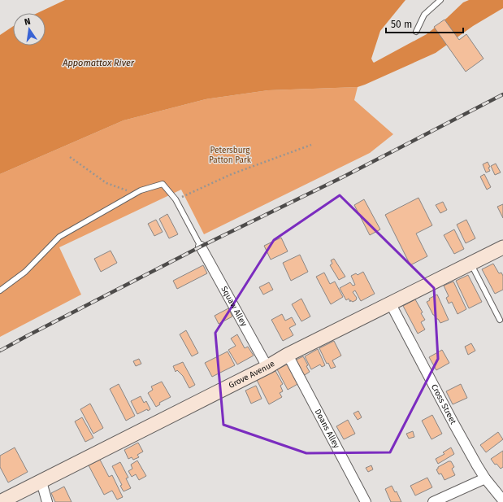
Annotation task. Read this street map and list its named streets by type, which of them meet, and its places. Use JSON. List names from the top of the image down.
{
  "streets": {
    "main road": ["Grove Avenue"],
    "street": ["Squaw Alley", "Cross Street", "Doans Alley"]
  },
  "crossings": [
    ["Squaw Alley", "Grove Avenue"],
    ["Grove Avenue", "Cross Street"],
    ["Grove Avenue", "Doans Alley"]
  ],
  "water": ["Appomattox River"],
  "parks": ["Petersburg Patton Park"],
  "scale_bar": "50 m",
  "north": "top"
}
